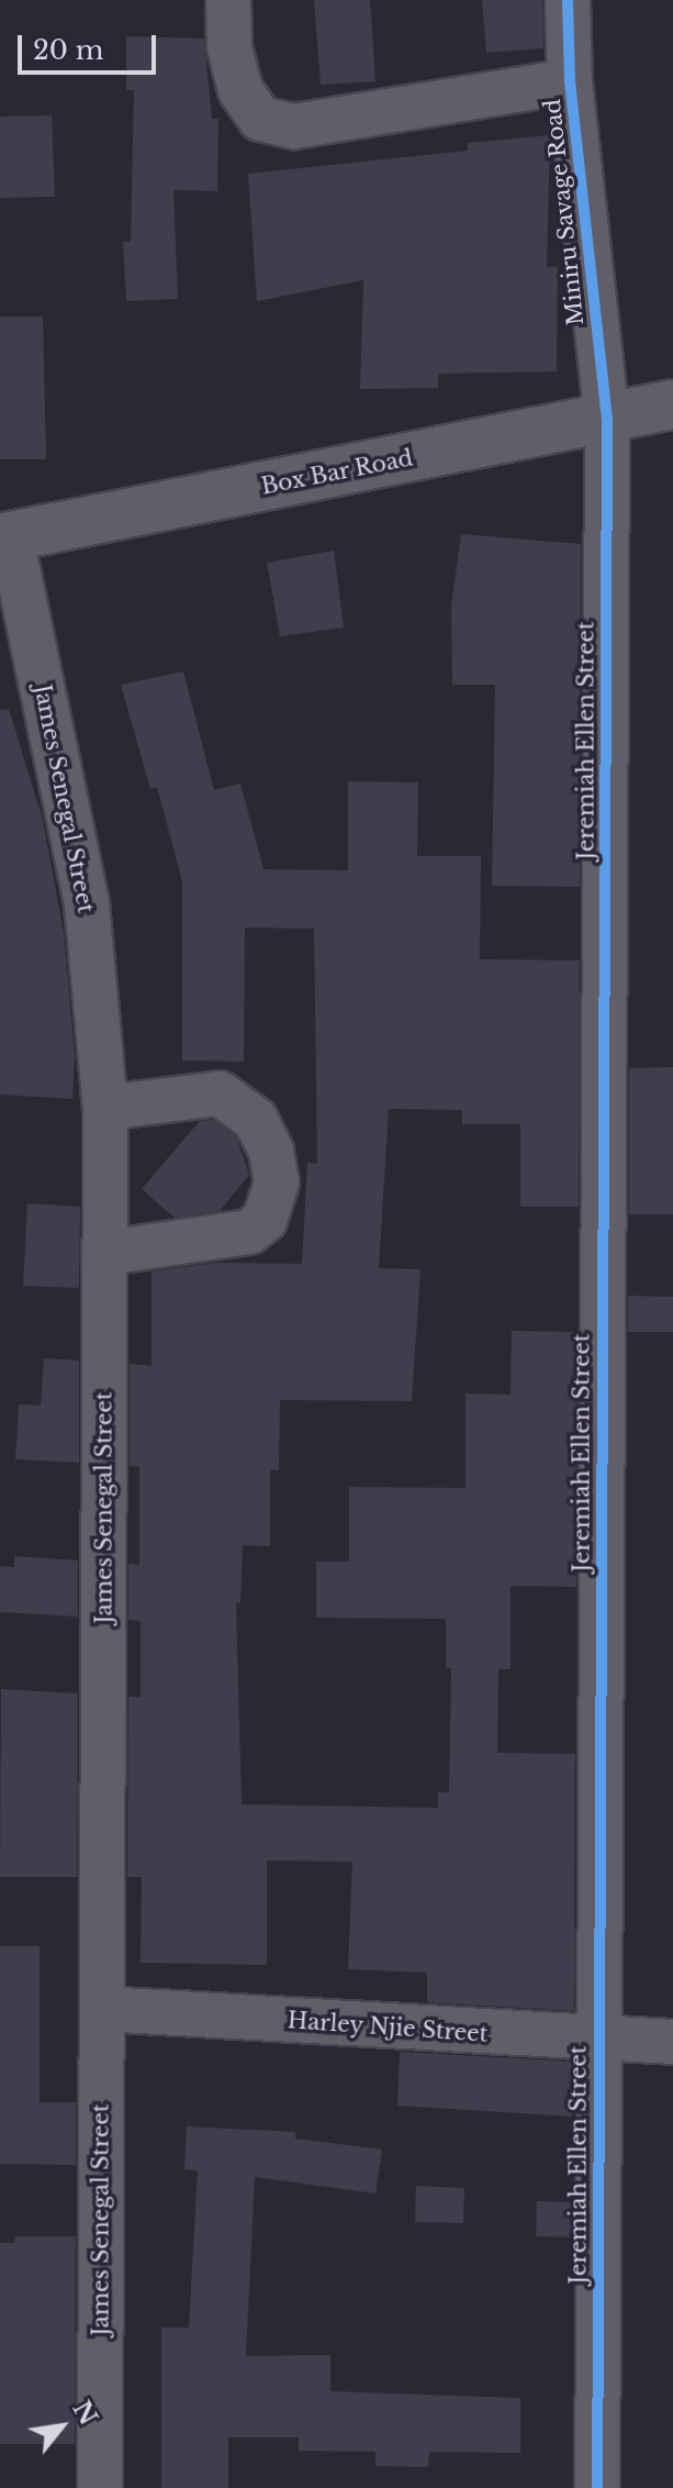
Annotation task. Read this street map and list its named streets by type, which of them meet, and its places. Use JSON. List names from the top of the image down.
{
  "streets": {
    "street": [
      "Miniru Savage Road",
      "Box Bar Road",
      "Jeremiah Ellen Street",
      "James Senegal Street",
      "Harley Njie Street"
    ]
  },
  "crossings": [
    ["Miniru Savage Road", "Box Bar Road"],
    ["Miniru Savage Road", "Jeremiah Ellen Street"],
    ["Box Bar Road", "Jeremiah Ellen Street"],
    ["Box Bar Road", "James Senegal Street"],
    ["Jeremiah Ellen Street", "Harley Njie Street"],
    ["James Senegal Street", "Harley Njie Street"]
  ],
  "scale_bar": "20 m",
  "north": "top right"
}
